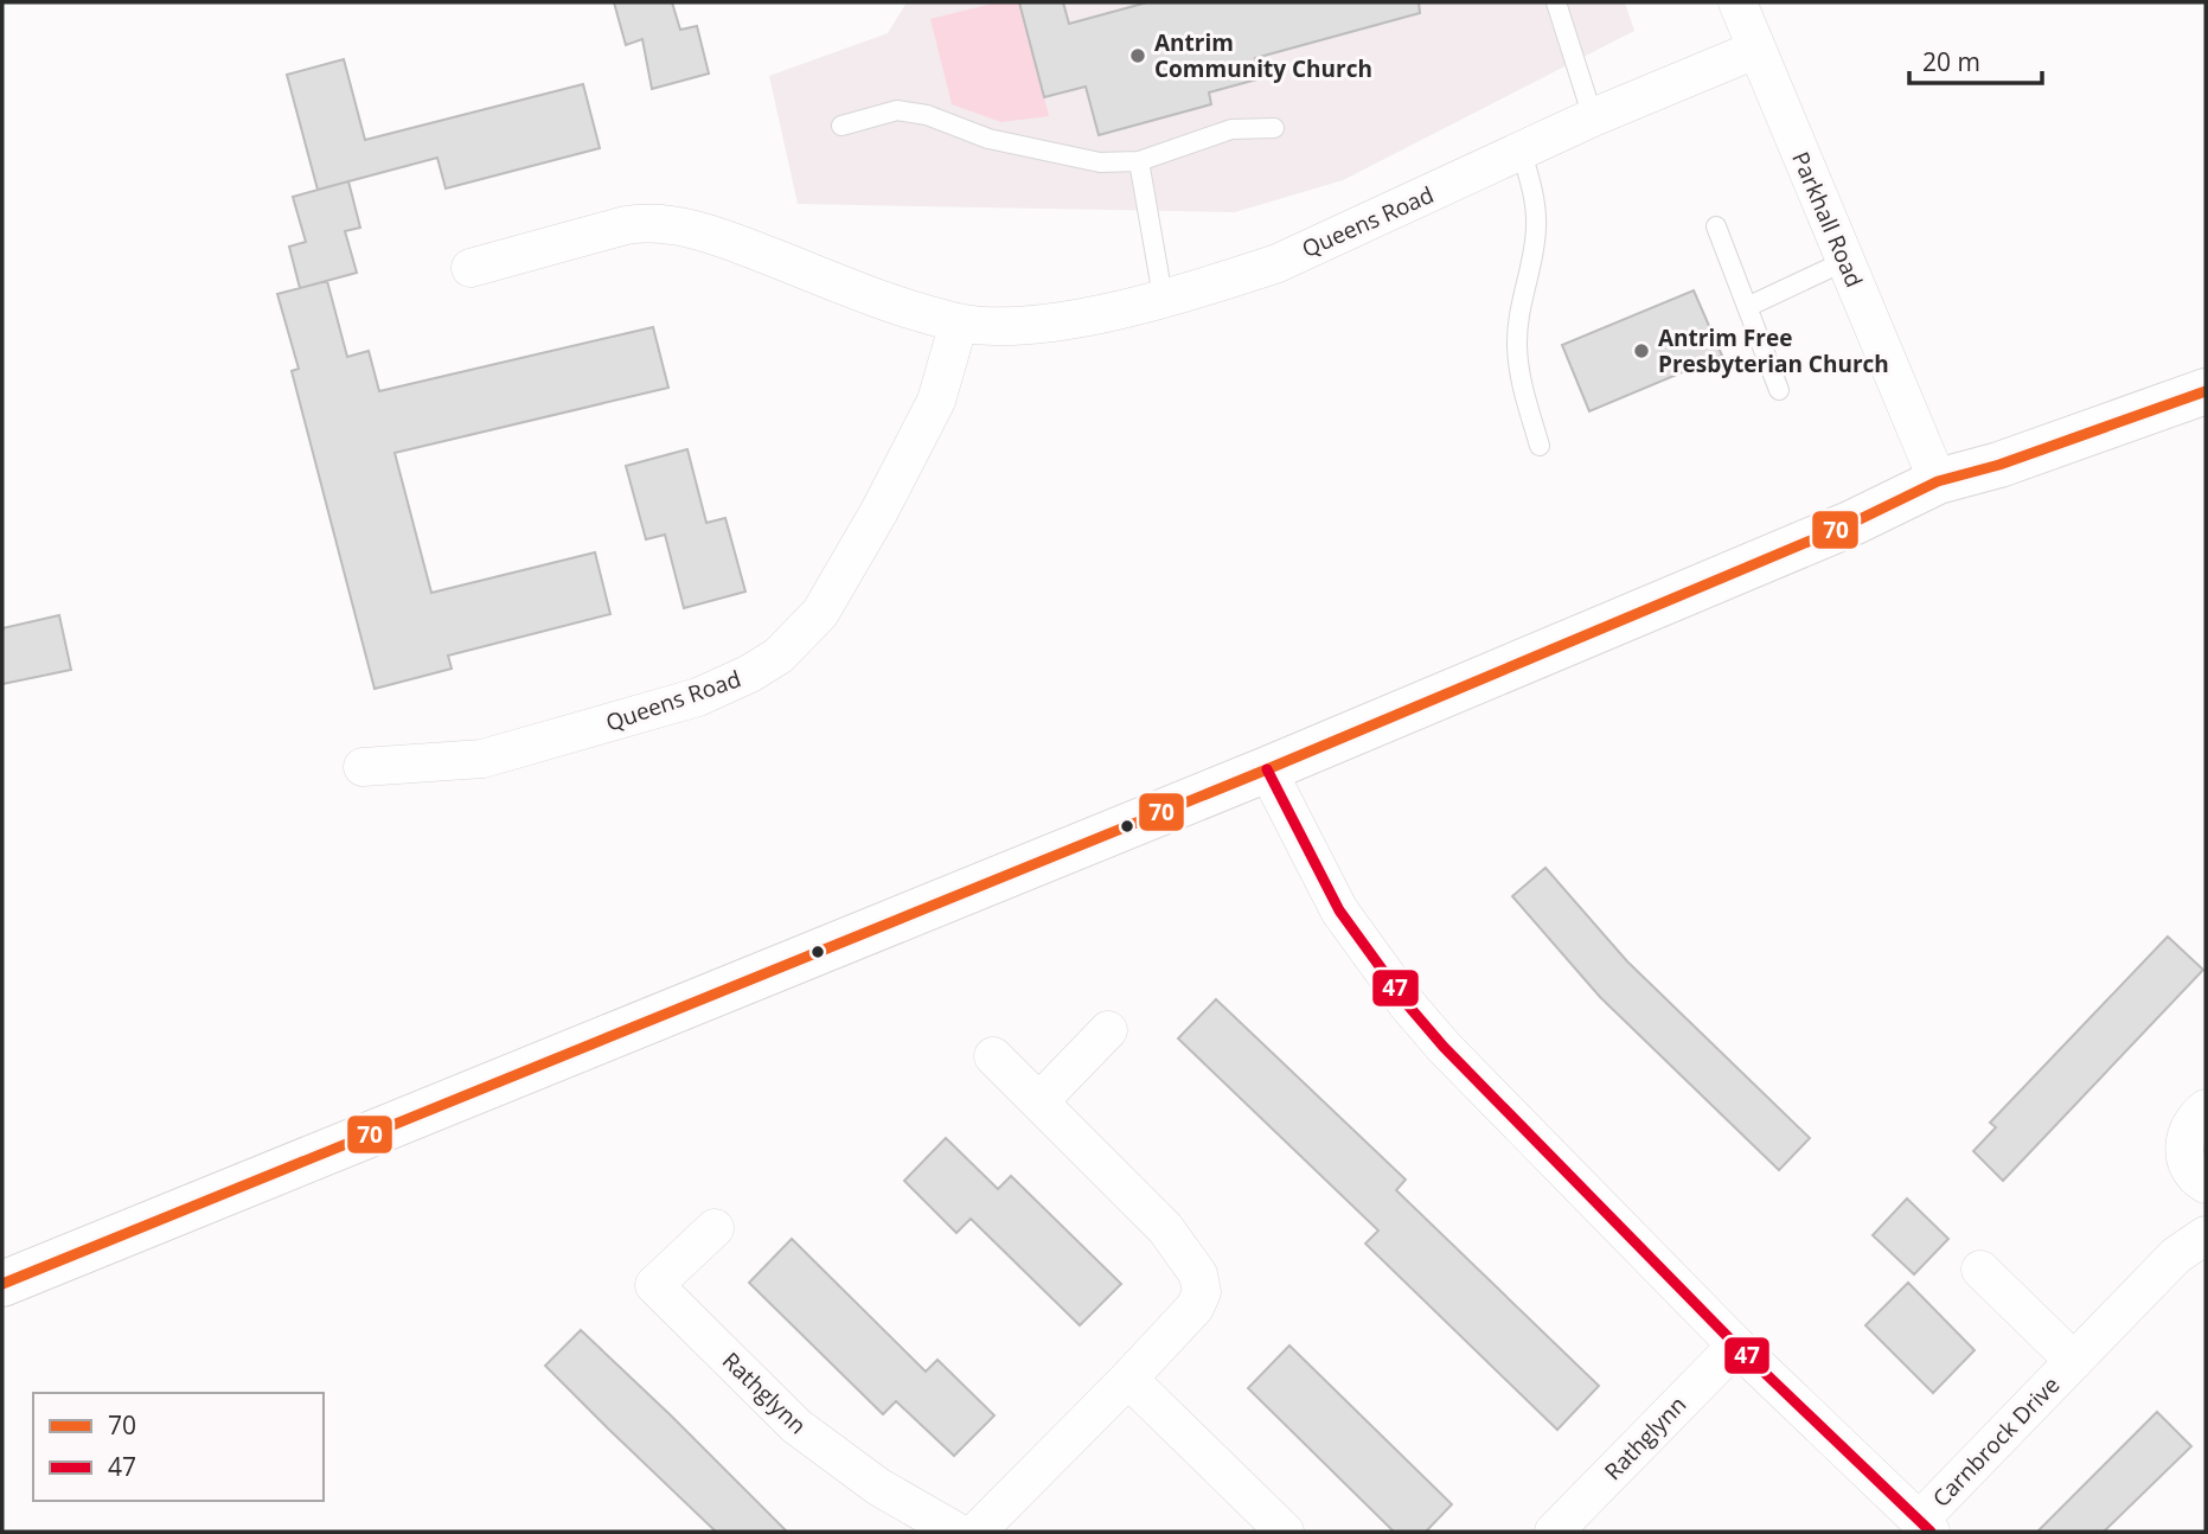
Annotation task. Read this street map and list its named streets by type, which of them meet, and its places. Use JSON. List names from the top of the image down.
{
  "streets": {
    "street": [
      "Parkhall Road",
      "Queens Road",
      "Rathglynn",
      "Carnbrock Drive"
    ]
  },
  "crossings": [
    ["Parkhall Road", "Queens Road"]
  ],
  "places": ["Antrim Community Church", "Antrim Free Presbyterian Church"],
  "lines": ["transit line 70", "transit line 47"],
  "legend": ["70", "47"],
  "scale_bar": "20 m"
}
